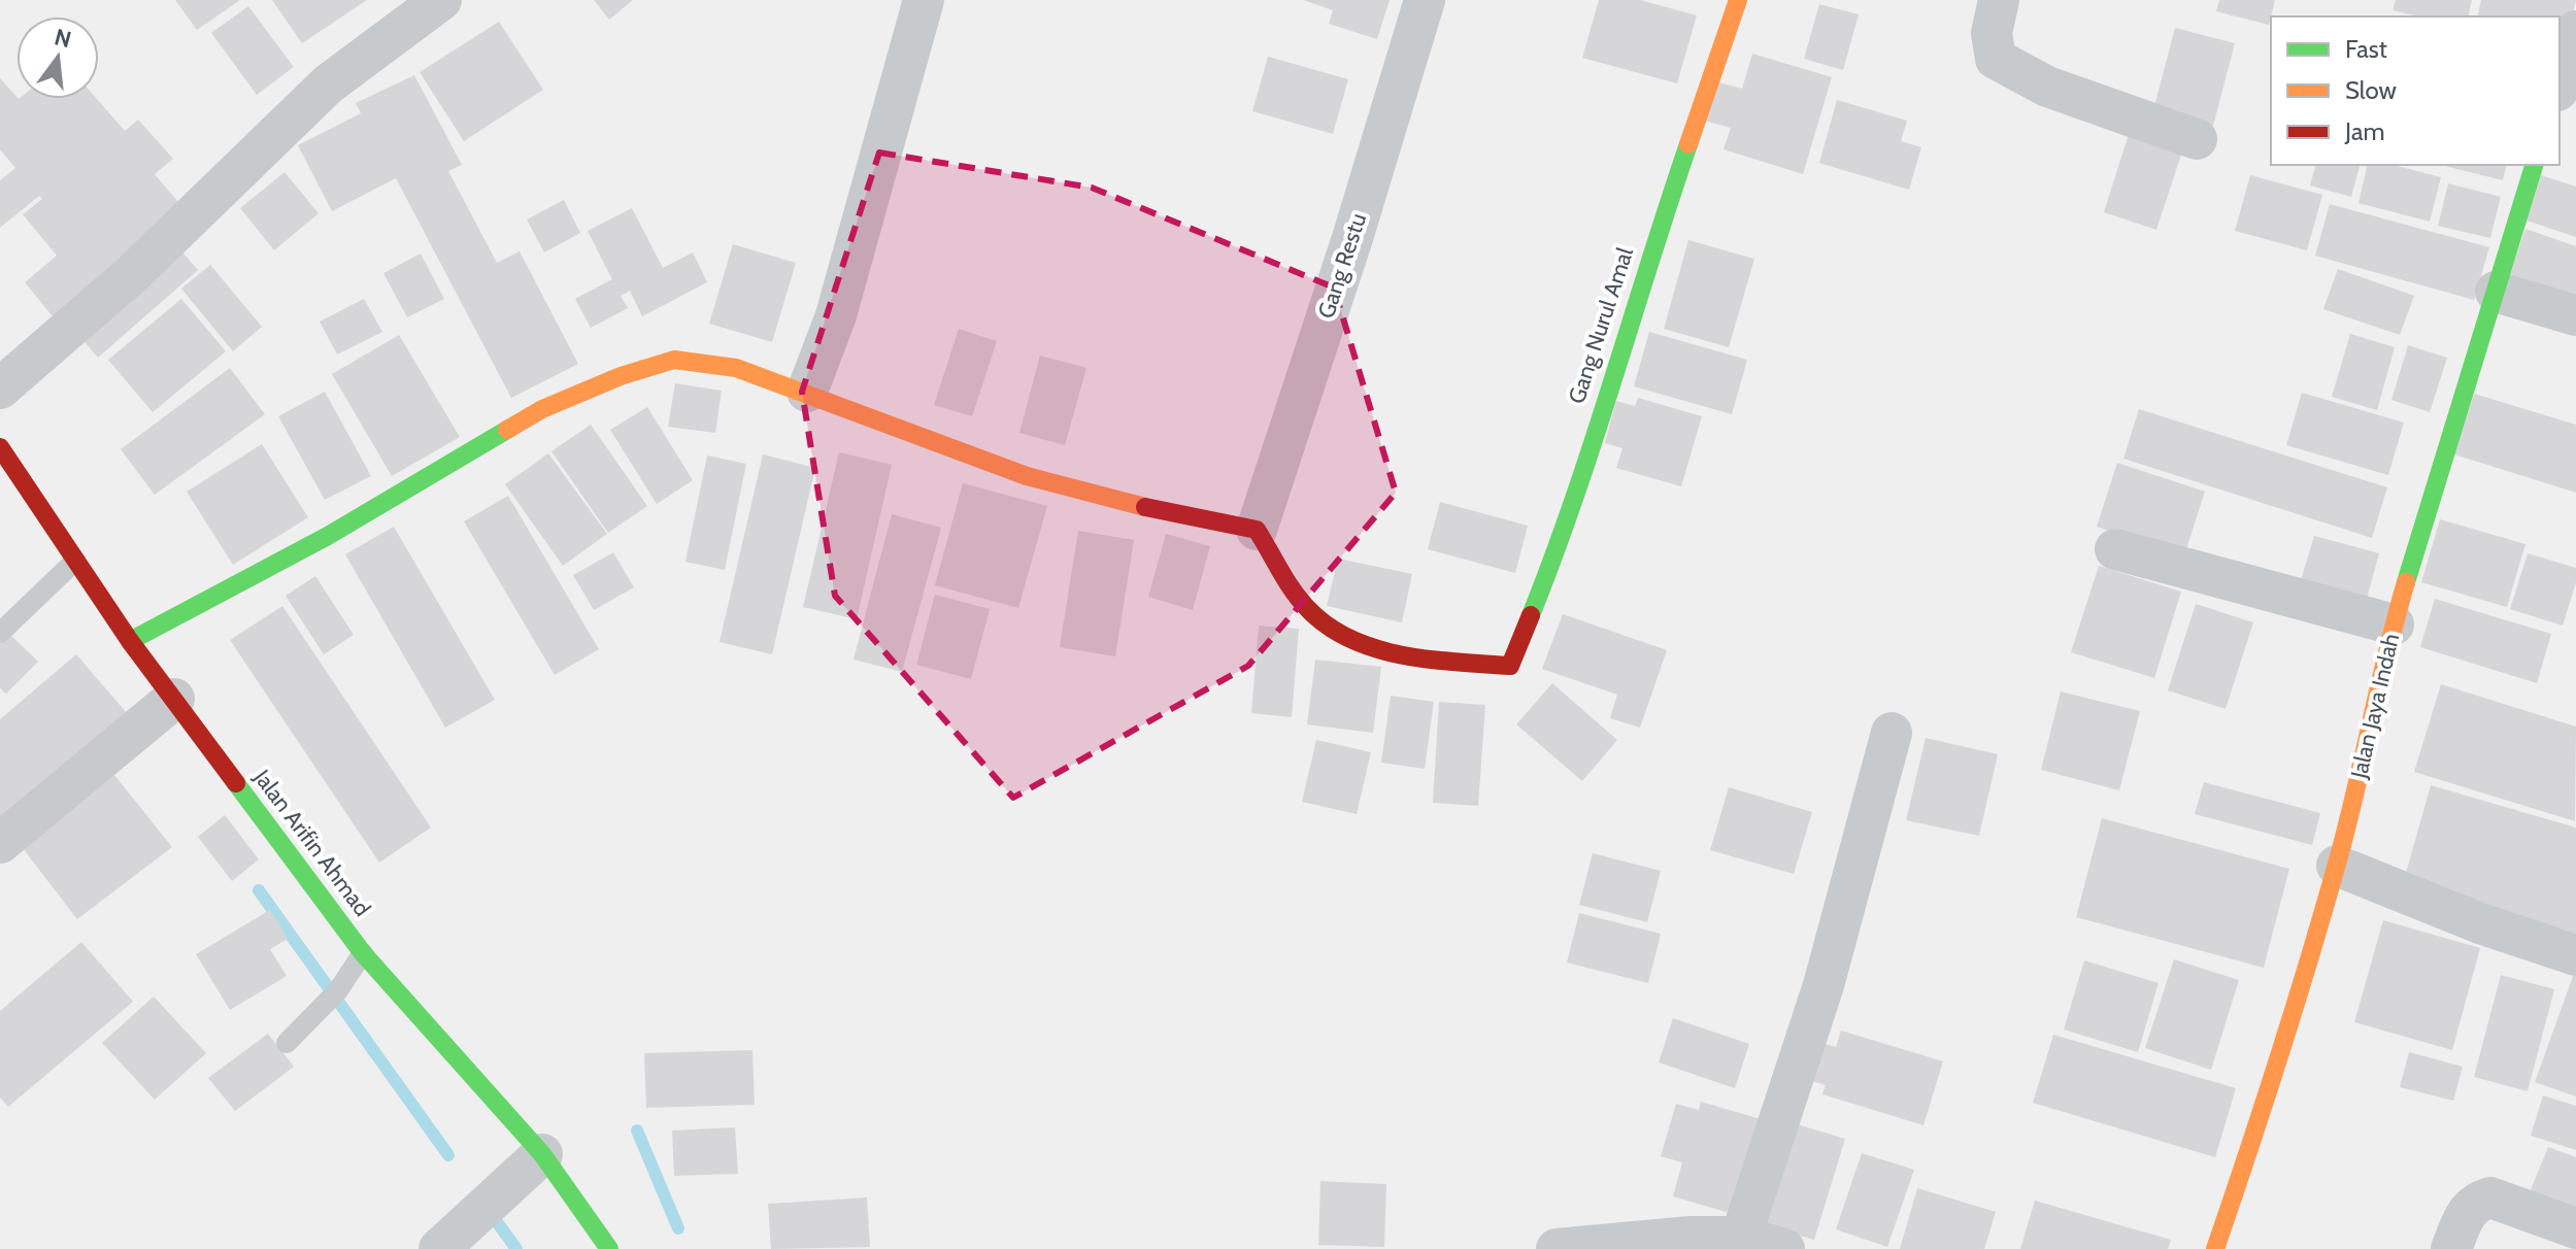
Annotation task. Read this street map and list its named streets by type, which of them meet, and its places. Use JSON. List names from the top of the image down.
{
  "streets": {
    "street": [
      "Gang Restu",
      "Gang Nurul Amal",
      "Jalan Jaya Indah",
      "Jalan Arifin Ahmad"
    ]
  },
  "crossings": [
    ["Gang Restu", "Gang Nurul Amal"]
  ],
  "legend": ["Fast", "Slow", "Jam"],
  "north": "top"
}
